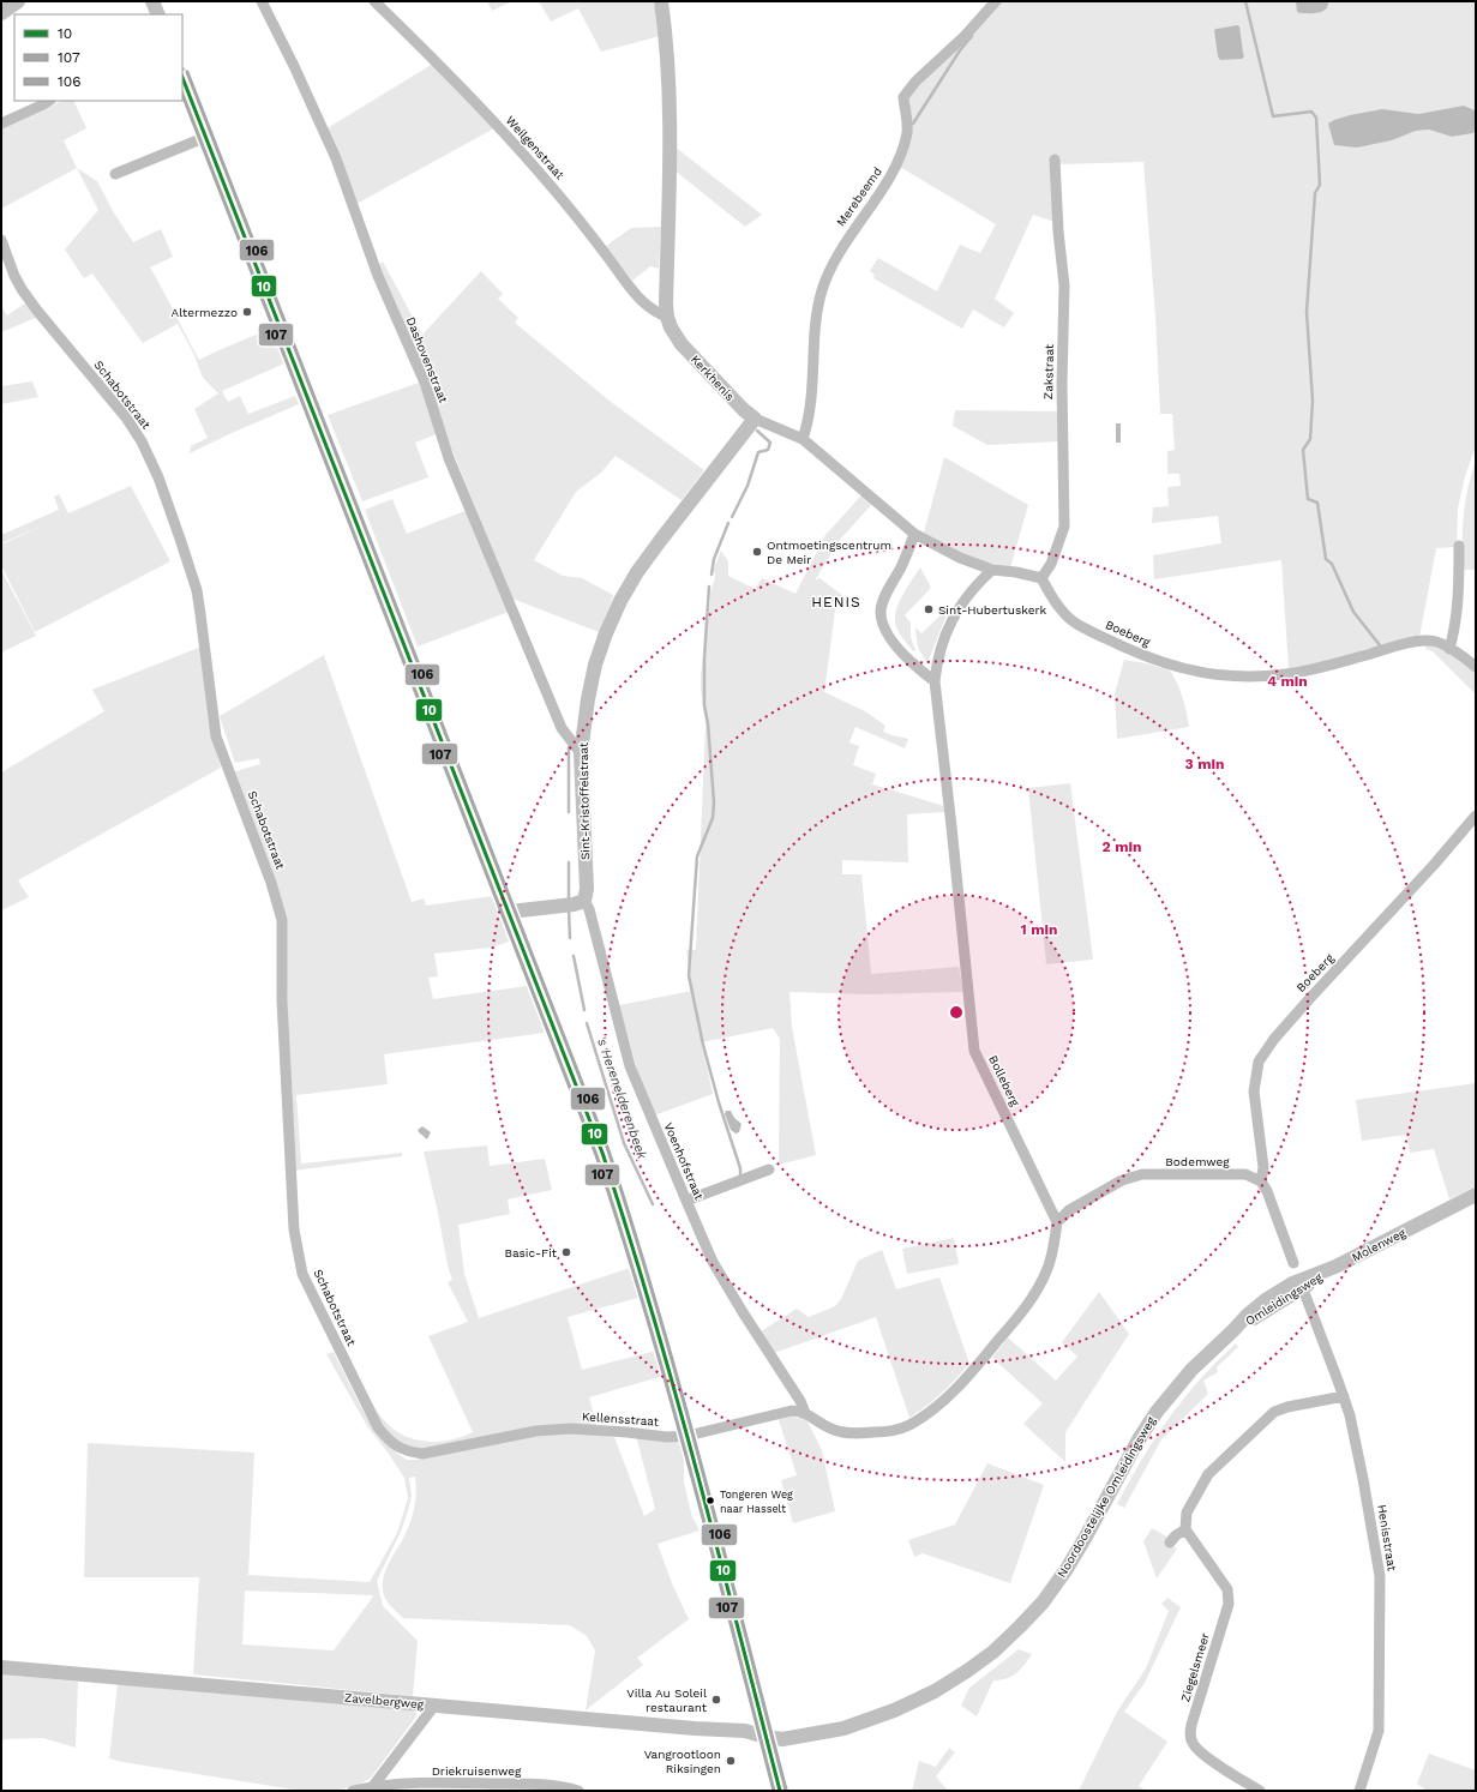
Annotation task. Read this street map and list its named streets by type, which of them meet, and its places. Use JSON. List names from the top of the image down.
{
  "streets": {
    "main road": [
      "Kerkhenis",
      "Sint-Kristoffelstraat",
      "Molenweg",
      "Omleidingsweg",
      "Noordoostelijke Omleidingsweg",
      "Zavelbergweg"
    ],
    "street": [
      "Weilgenstraat",
      "Merebeemd",
      "Dashovenstraat",
      "Zakstraat",
      "Schabotstraat",
      "Boeberg",
      "Bolleberg",
      "Voenhofstraat",
      "Bodemweg",
      "Kellensstraat",
      "Henisstraat",
      "Ziegelsmeer",
      "Driekruisenweg"
    ]
  },
  "crossings": [
    ["Weilgenstraat", "Kerkhenis"],
    ["Merebeemd", "Kerkhenis"],
    ["Dashovenstraat", "Sint-Kristoffelstraat"],
    ["Zakstraat", "Kerkhenis"],
    ["Zakstraat", "Boeberg"],
    ["Kerkhenis", "Boeberg"],
    ["Kerkhenis", "Sint-Kristoffelstraat"],
    ["Kerkhenis", "Bolleberg"],
    ["Schabotstraat", "Kellensstraat"],
    ["Boeberg", "Bodemweg"],
    ["Sint-Kristoffelstraat", "Voenhofstraat"],
    ["Bolleberg", "Bodemweg"],
    ["Voenhofstraat", "Kellensstraat"],
    ["Molenweg", "Omleidingsweg"],
    ["Omleidingsweg", "Noordoostelijke Omleidingsweg"],
    ["Noordoostelijke Omleidingsweg", "Zavelbergweg"]
  ],
  "districts": ["HENIS"],
  "water": ["'s Herenelderenbeek"],
  "places": [
    "Altermezzo",
    "Ontmoetingscentrum De Meir",
    "Sint-Hubertuskerk",
    "Basic-Fit",
    "Tongeren Weg naar Hasselt",
    "Villa Au Soleil restaurant",
    "Vangrootloon Riksingen"
  ],
  "lines": ["transit line 106", "transit line 10", "transit line 107"],
  "legend": ["10", "107", "106"],
  "rings": [
    "4 min",
    "3 min",
    "2 min",
    "1 min"
  ]
}
